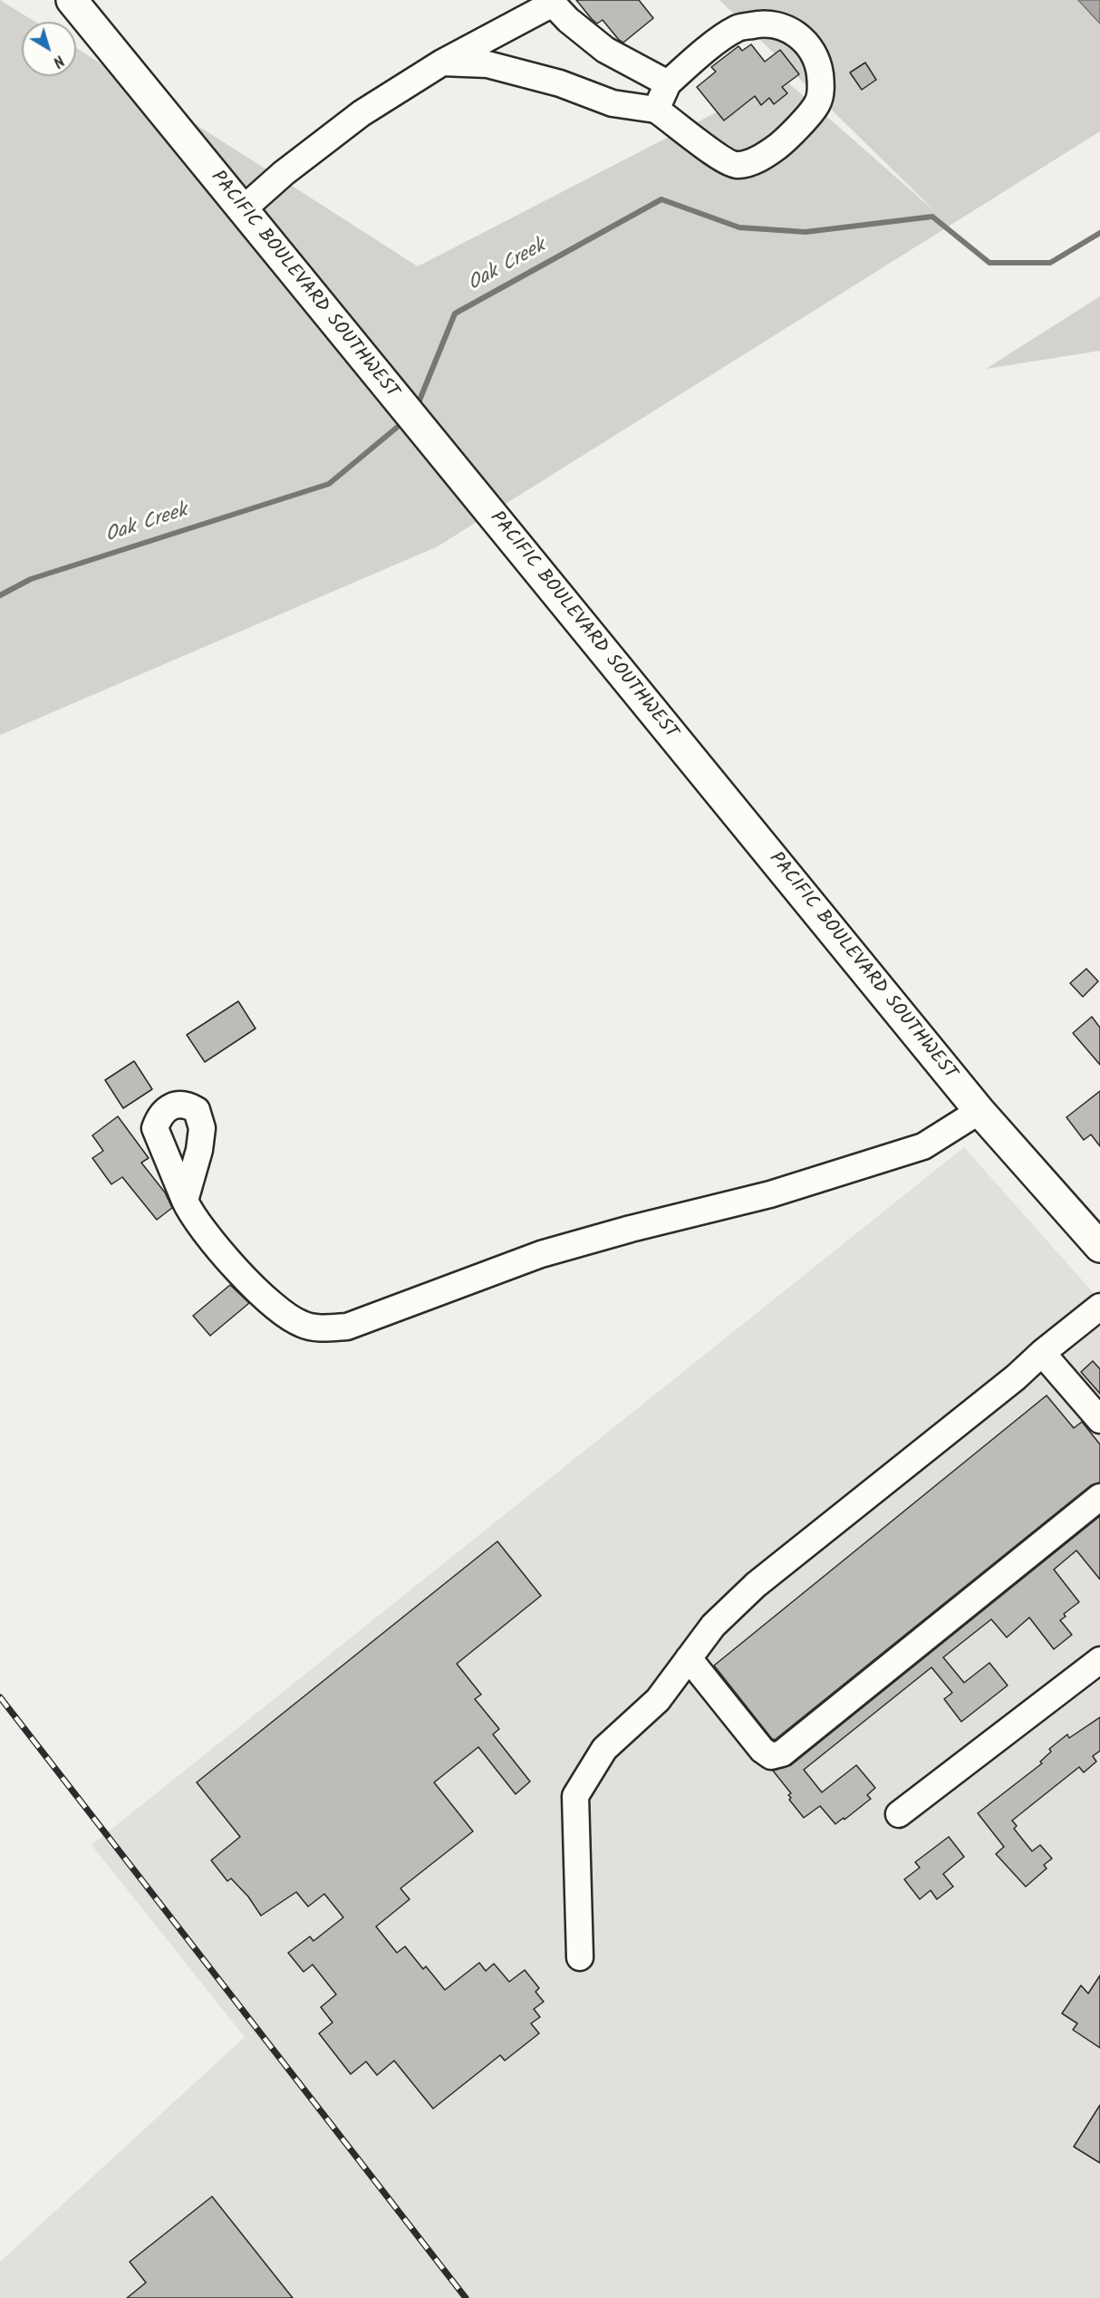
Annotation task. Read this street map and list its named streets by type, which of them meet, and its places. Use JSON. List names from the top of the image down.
{
  "streets": {
    "main road": ["PACIFIC BOULEVARD SOUTHWEST"]
  },
  "water": ["Oak Creek"],
  "north": "bottom right"
}
